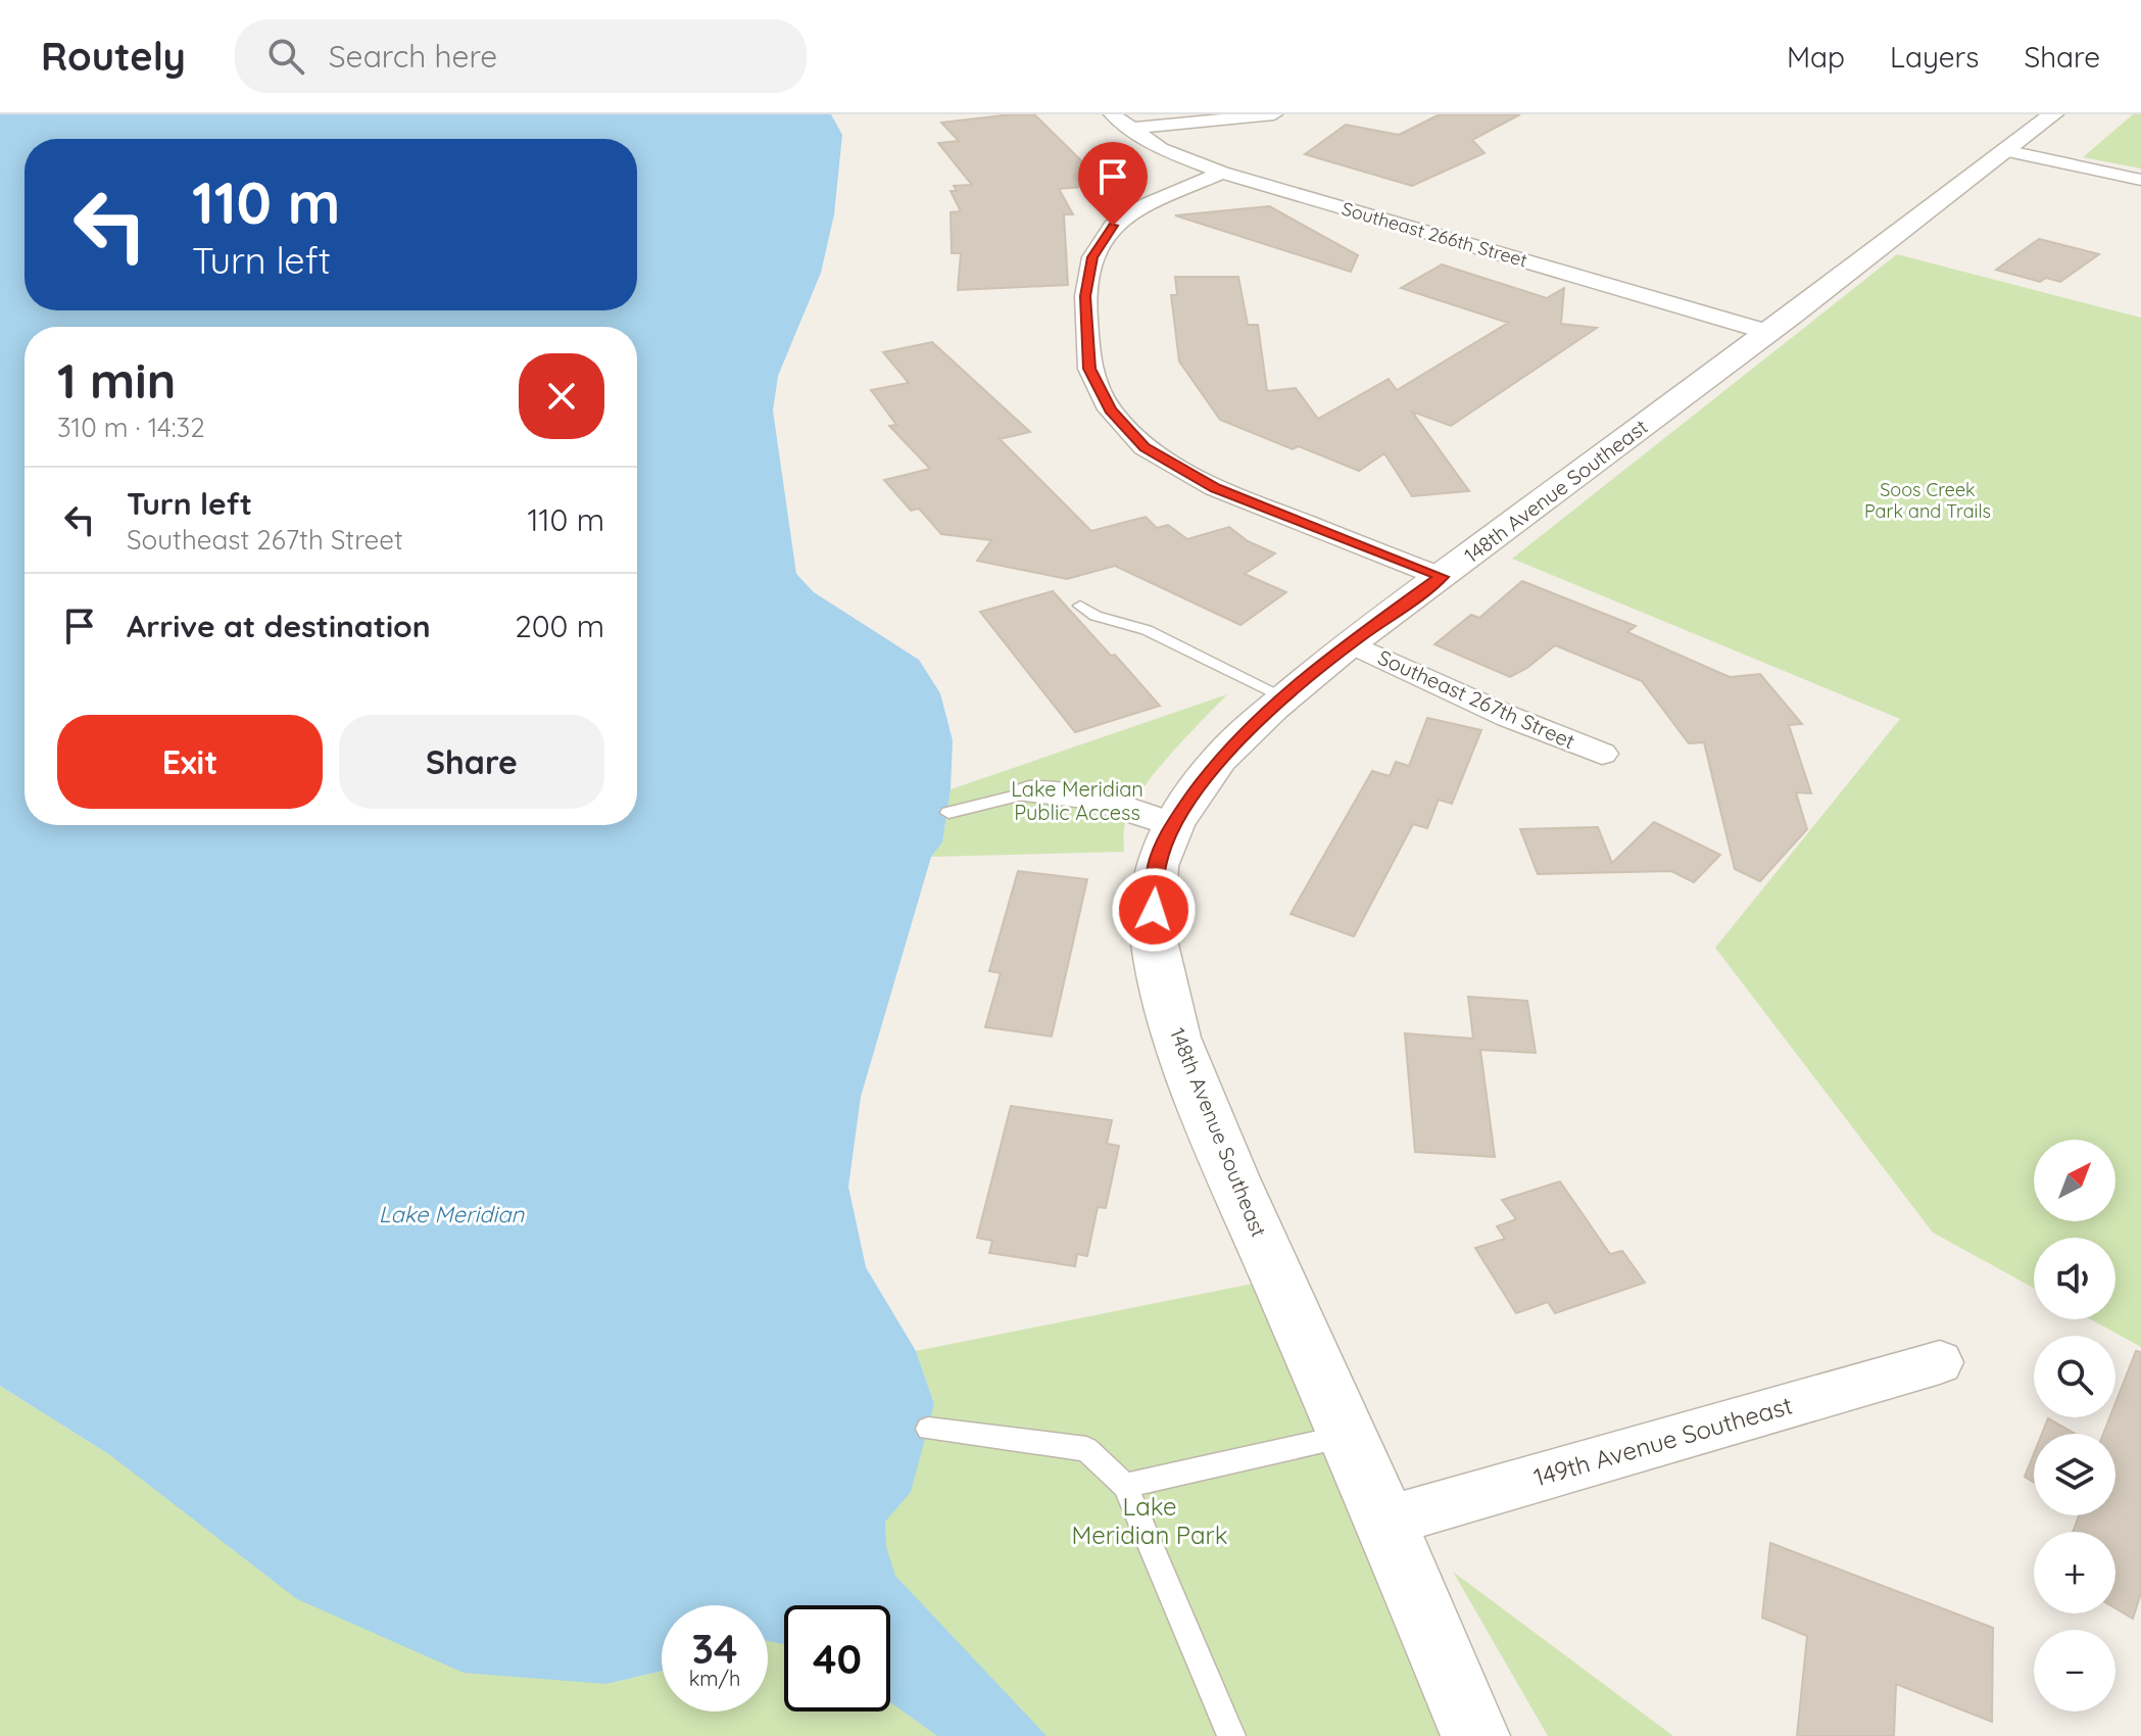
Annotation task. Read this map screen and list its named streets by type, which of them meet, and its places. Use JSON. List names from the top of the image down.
{
  "streets": {
    "street": [
      "Southeast 266th Street",
      "148th Avenue Southeast",
      "Southeast 267th Street",
      "149th Avenue Southeast"
    ]
  },
  "crossings": [
    ["Southeast 266th Street", "148th Avenue Southeast"],
    ["148th Avenue Southeast", "Southeast 267th Street"],
    ["148th Avenue Southeast", "149th Avenue Southeast"]
  ],
  "water": ["Lake Meridian"],
  "parks": ["Soos Creek Park and Trails", "Lake Meridian Public Access", "Lake Meridian Park"],
  "north": "top right",
  "page": {
    "header": "Routely",
    "search": "Search here",
    "nav": ["Map", "Layers", "Share"],
    "turn": ["110 m", "Turn left"],
    "heading": ["1 min", "310 m · 14:32"],
    "list": [
      {
        "name": "Turn left",
        "note": "Southeast 267th Street",
        "value": "110 m"
      },
      {
        "name": "Arrive at destination",
        "value": "200 m"
      }
    ],
    "buttons": ["Exit", "Share"],
    "map_buttons": ["+", "−"],
    "speed": "34 km/h",
    "limit": "40"
  }
}
